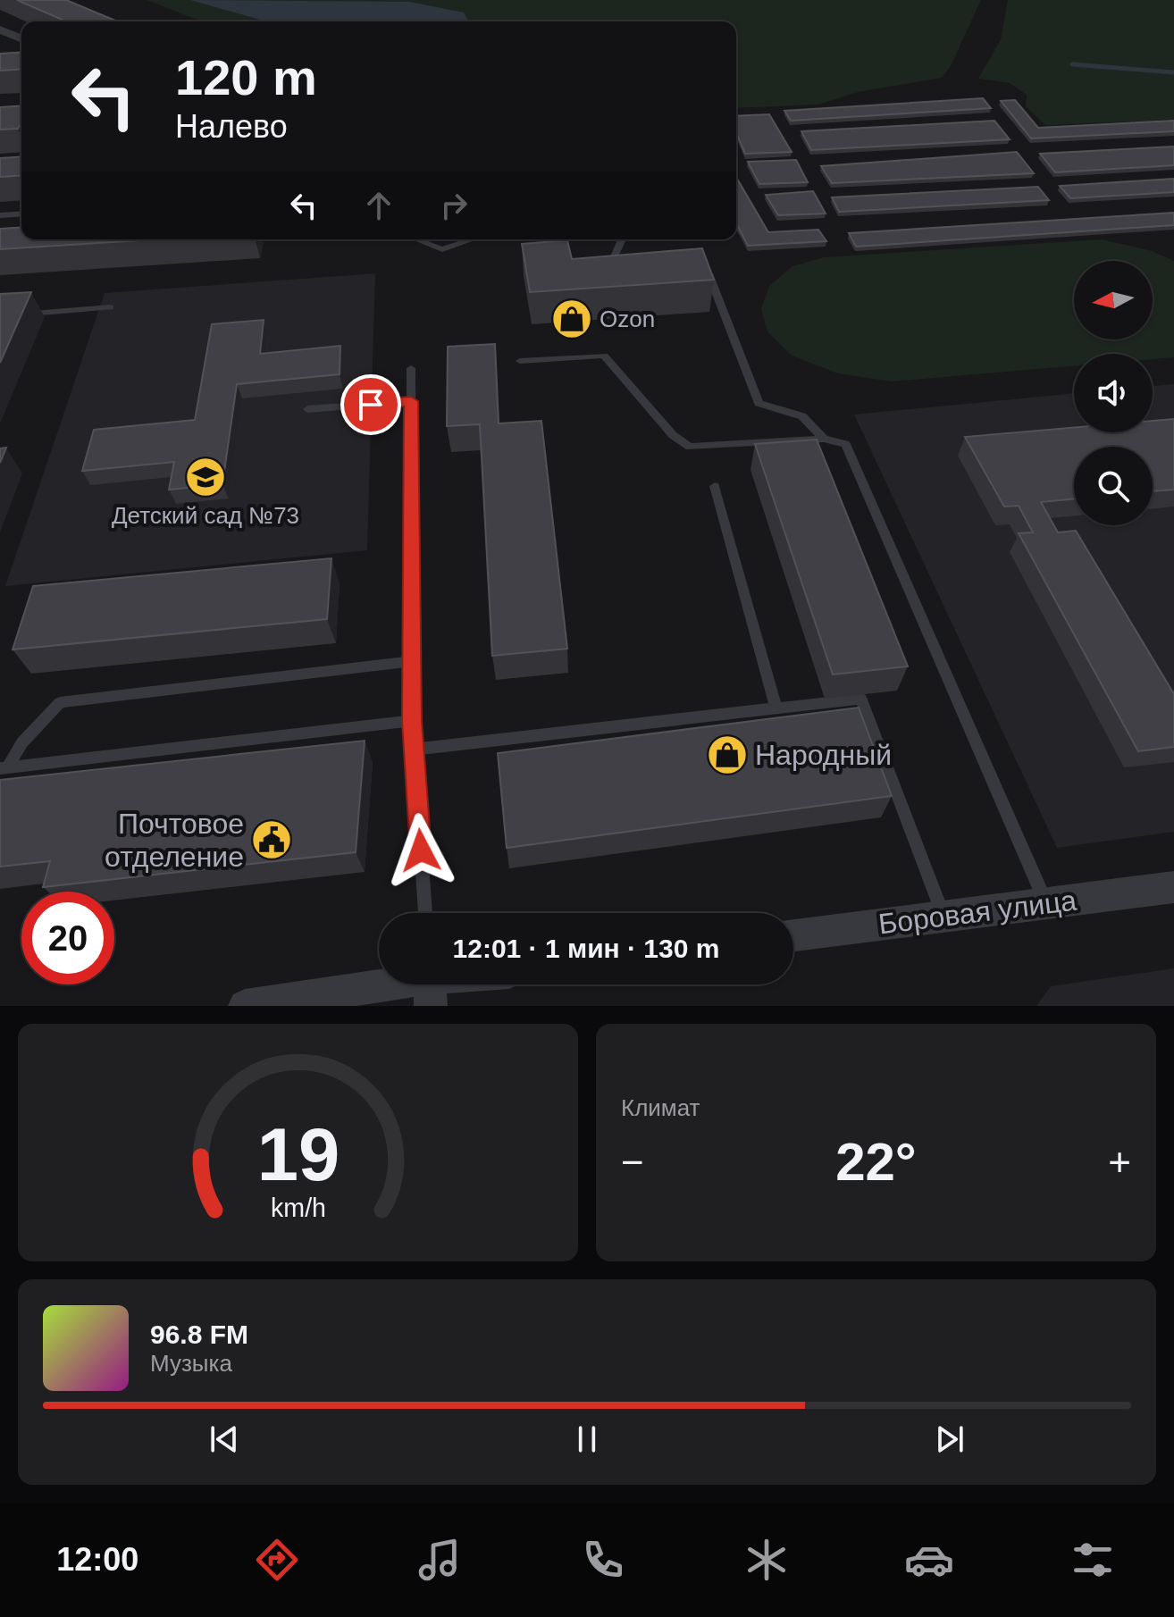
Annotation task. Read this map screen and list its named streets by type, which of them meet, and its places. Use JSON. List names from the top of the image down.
{
  "streets": {
    "street": ["Боровая улица"]
  },
  "places": {
    "shop": ["Ozon", "Народный"],
    "school or university": ["Детский сад №73"],
    "public building": ["Почтовое отделение"]
  },
  "north": "left",
  "page": {
    "turn": ["120 m", "Налево"],
    "limit": "20",
    "trip": "12:01 · 1 мин · 130 m",
    "tile": "Климат",
    "heat": ["−", "22°", "+"],
    "song": ["96.8 FM", "Музыка"],
    "tabs": "12:00",
    "gauge": ["19", "km/h"]
  }
}
